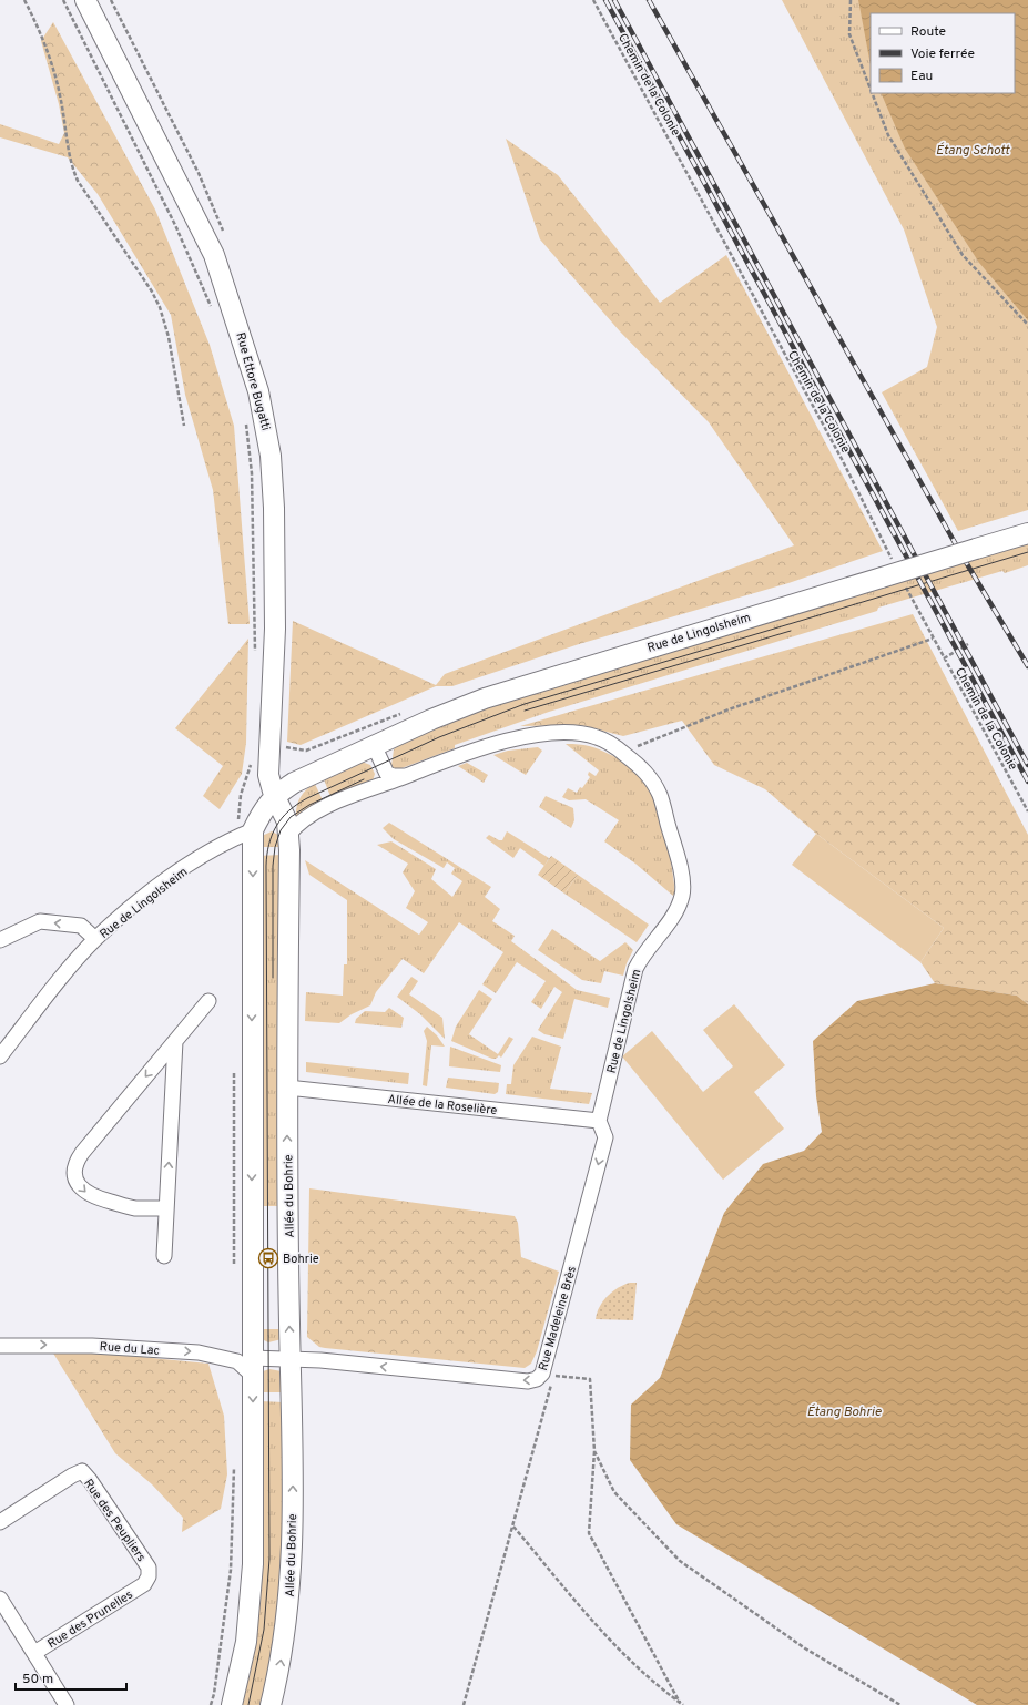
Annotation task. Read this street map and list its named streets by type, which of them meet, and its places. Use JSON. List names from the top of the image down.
{
  "streets": {
    "main road": ["Rue Ettore Bugatti", "Rue de Lingolsheim", "Allée du Bohrie"],
    "street": [
      "Allée de la Roselière",
      "Rue Madeleine Brès",
      "Rue du Lac",
      "Rue des Peupliers",
      "Rue des Prunelles"
    ],
    "path": ["Chemin de la Colonie"]
  },
  "crossings": [
    ["Rue Ettore Bugatti", "Rue de Lingolsheim"],
    ["Rue Ettore Bugatti", "Allée du Bohrie"],
    ["Rue de Lingolsheim", "Allée de la Roselière"],
    ["Rue de Lingolsheim", "Allée du Bohrie"],
    ["Rue de Lingolsheim", "Rue Madeleine Brès"],
    ["Allée de la Roselière", "Allée du Bohrie"],
    ["Allée de la Roselière", "Rue Madeleine Brès"],
    ["Allée du Bohrie", "Rue Madeleine Brès"],
    ["Rue Madeleine Brès", "Rue du Lac"],
    ["Rue des Peupliers", "Rue des Prunelles"]
  ],
  "one_way": ["Rue du Lac"],
  "water": ["Étang Schott", "Étang Bohrie"],
  "places": {
    "bus stop": ["Bohrie"]
  },
  "legend": ["Route", "Voie ferrée", "Eau"],
  "scale_bar": "50 m"
}
